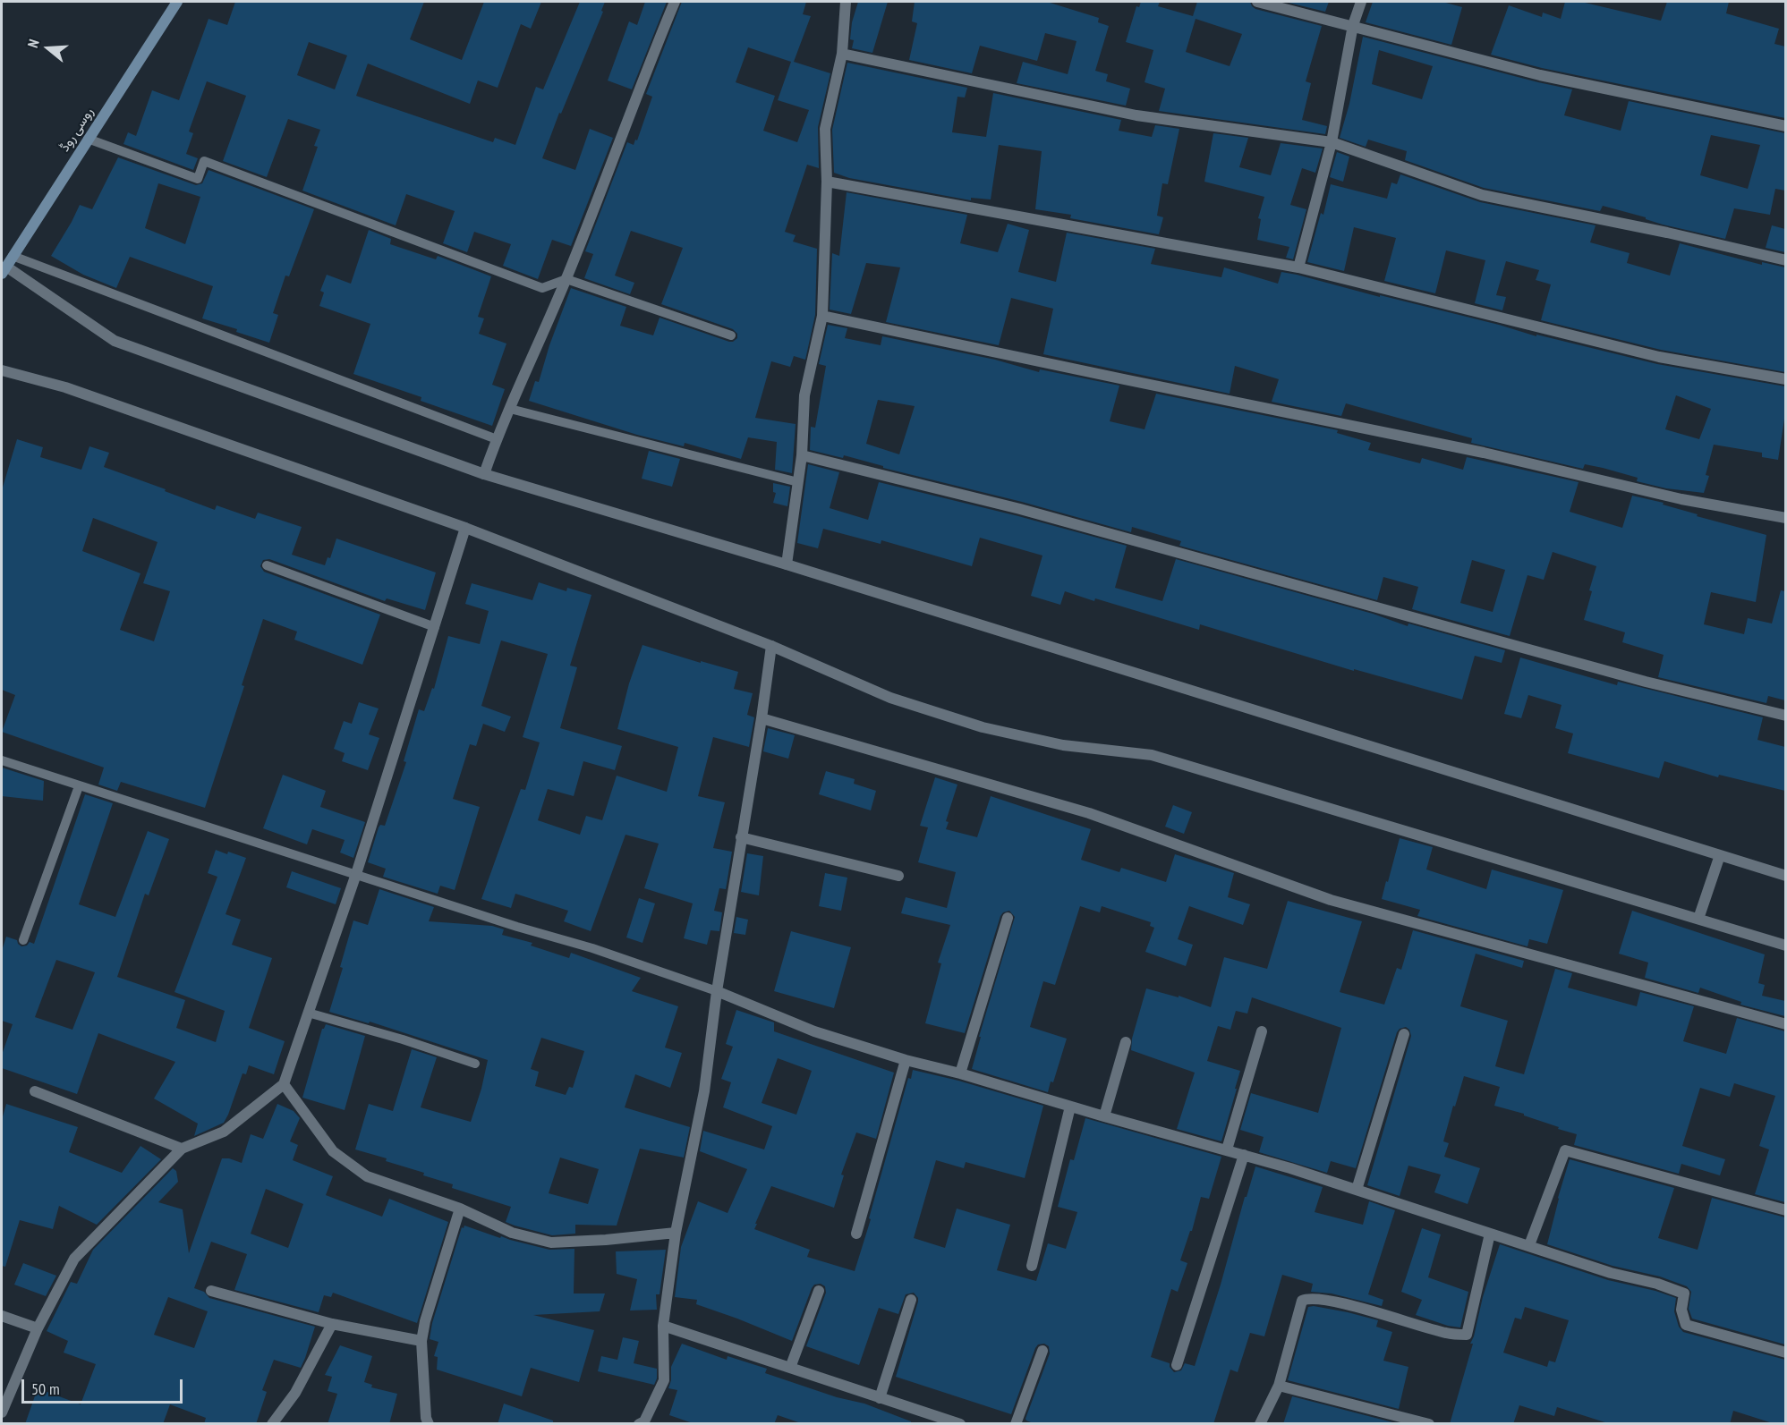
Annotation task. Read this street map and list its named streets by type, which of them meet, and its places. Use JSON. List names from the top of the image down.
{
  "streets": {
    "main road": ["روسی روڈ"]
  },
  "scale_bar": "50 m",
  "north": "left"
}
